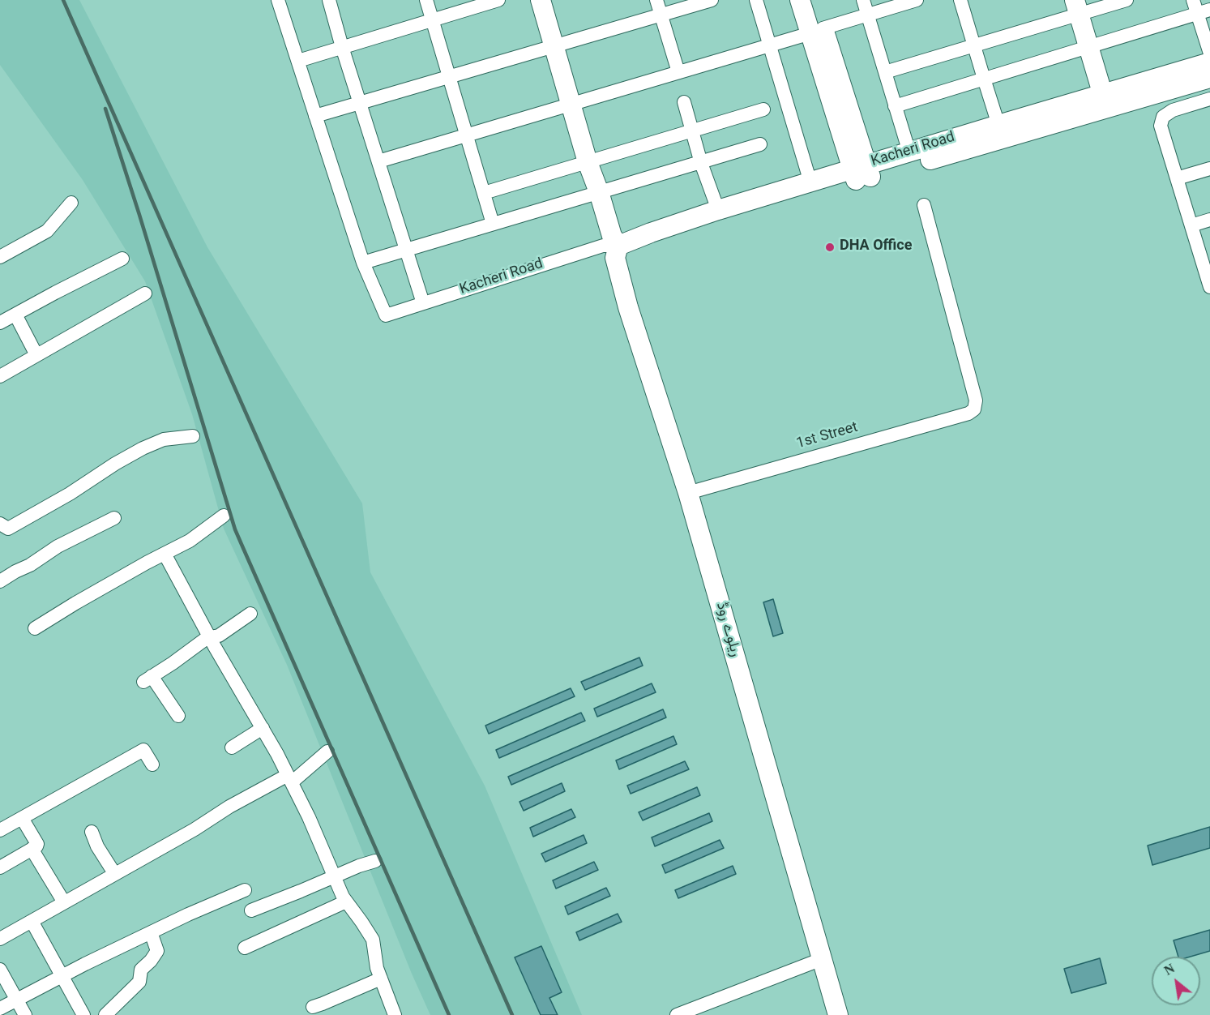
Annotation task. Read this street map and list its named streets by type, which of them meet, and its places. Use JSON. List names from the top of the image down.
{
  "streets": {
    "main road": ["Kacheri Road", "ریلوے روڈ"],
    "street": ["1st Street"]
  },
  "crossings": [
    ["Kacheri Road", "ریلوے روڈ"],
    ["1st Street", "ریلوے روڈ"]
  ],
  "places": ["DHA Office"],
  "north": "top left"
}
